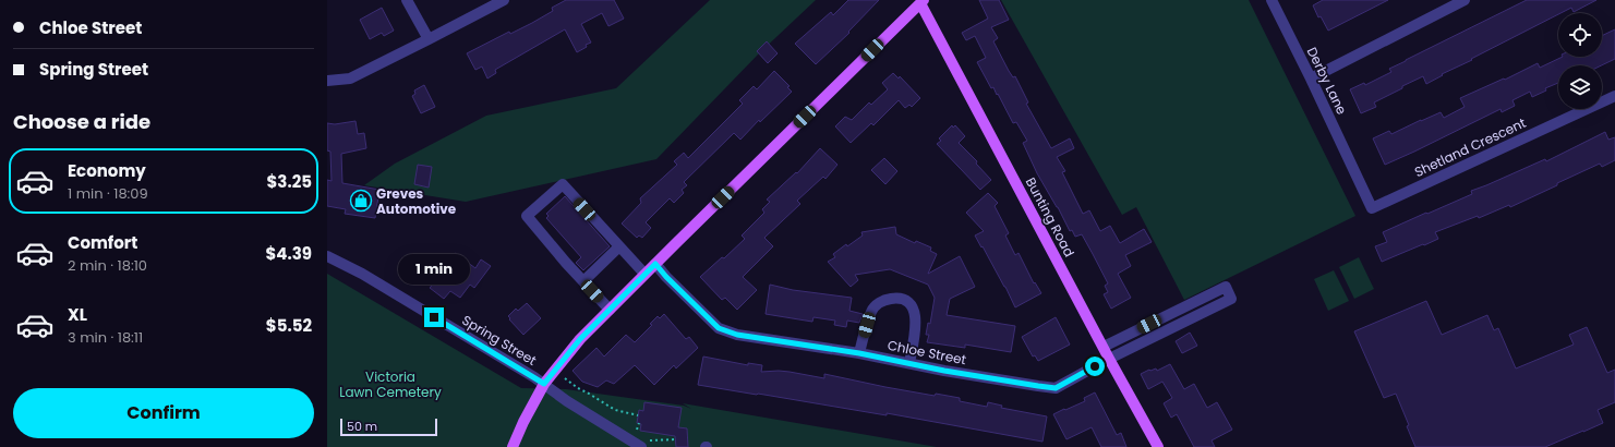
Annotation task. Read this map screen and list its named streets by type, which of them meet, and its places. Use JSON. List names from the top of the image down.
{
  "streets": {
    "main road": ["Bunting Road"],
    "street": [
      "Derby Lane",
      "Shetland Crescent",
      "Spring Street",
      "Chloe Street"
    ]
  },
  "crossings": [
    ["Derby Lane", "Shetland Crescent"],
    ["Bunting Road", "Chloe Street"]
  ],
  "parks": ["Victoria Lawn Cemetery"],
  "places": {
    "shop": ["Greves Automotive"]
  },
  "scale_bar": "50 m",
  "page": {
    "banner": ["Chloe Street", "Spring Street"],
    "heading": "Choose a ride",
    "list": [
      {
        "name": "Economy",
        "note": "1 min · 18:09",
        "value": "$3.25"
      },
      {
        "name": "Comfort",
        "note": "2 min · 18:10",
        "value": "$4.39"
      },
      {
        "name": "XL",
        "note": "3 min · 18:11",
        "value": "$5.52"
      }
    ],
    "bubble": "1 min",
    "buttons": "Confirm",
    "scale": "50 m"
  }
}
